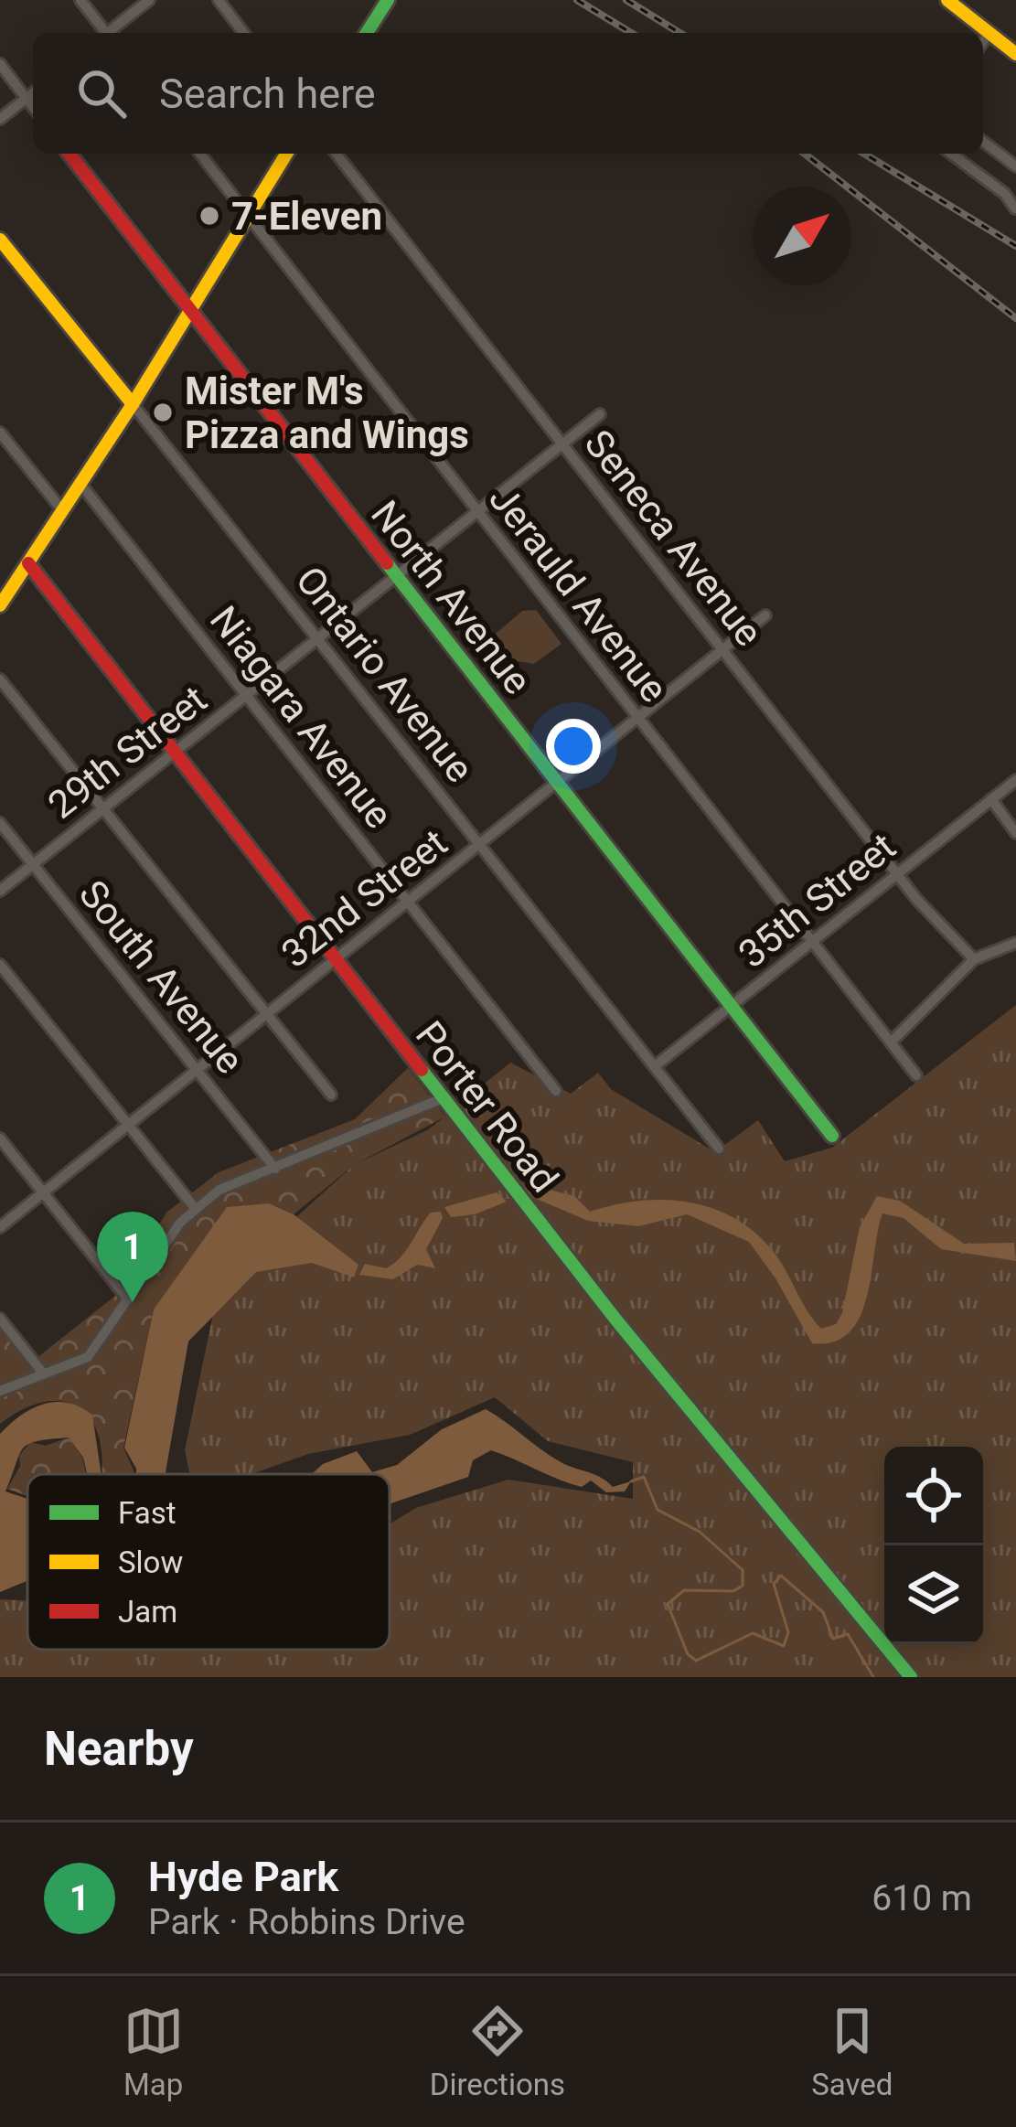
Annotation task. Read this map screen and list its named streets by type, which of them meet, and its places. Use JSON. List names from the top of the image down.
{
  "streets": {
    "main road": ["North Avenue", "Ontario Avenue", "Porter Road"],
    "street": [
      "Seneca Avenue",
      "Jerauld Avenue",
      "Niagara Avenue",
      "29th Street",
      "32nd Street",
      "35th Street",
      "South Avenue"
    ]
  },
  "crossings": [
    ["Seneca Avenue", "29th Street"],
    ["Seneca Avenue", "32nd Street"],
    ["Seneca Avenue", "35th Street"],
    ["Jerauld Avenue", "29th Street"],
    ["Jerauld Avenue", "32nd Street"],
    ["Jerauld Avenue", "35th Street"],
    ["North Avenue", "29th Street"],
    ["North Avenue", "32nd Street"],
    ["North Avenue", "35th Street"],
    ["Ontario Avenue", "29th Street"],
    ["Ontario Avenue", "32nd Street"],
    ["Ontario Avenue", "35th Street"],
    ["Niagara Avenue", "29th Street"],
    ["Niagara Avenue", "32nd Street"],
    ["29th Street", "South Avenue"],
    ["29th Street", "Porter Road"],
    ["32nd Street", "South Avenue"],
    ["32nd Street", "Porter Road"]
  ],
  "places": ["7-Eleven", "Mister M's Pizza and Wings"],
  "legend": ["Fast", "Slow", "Jam"],
  "north": "top right",
  "page": {
    "search": "Search here",
    "pins": "1",
    "heading": "Nearby",
    "list": [
      {
        "mark": "1",
        "name": "Hyde Park",
        "note": "Park · Robbins Drive",
        "value": "610 m"
      }
    ],
    "nav": ["Map", "Directions", "Saved"]
  }
}
